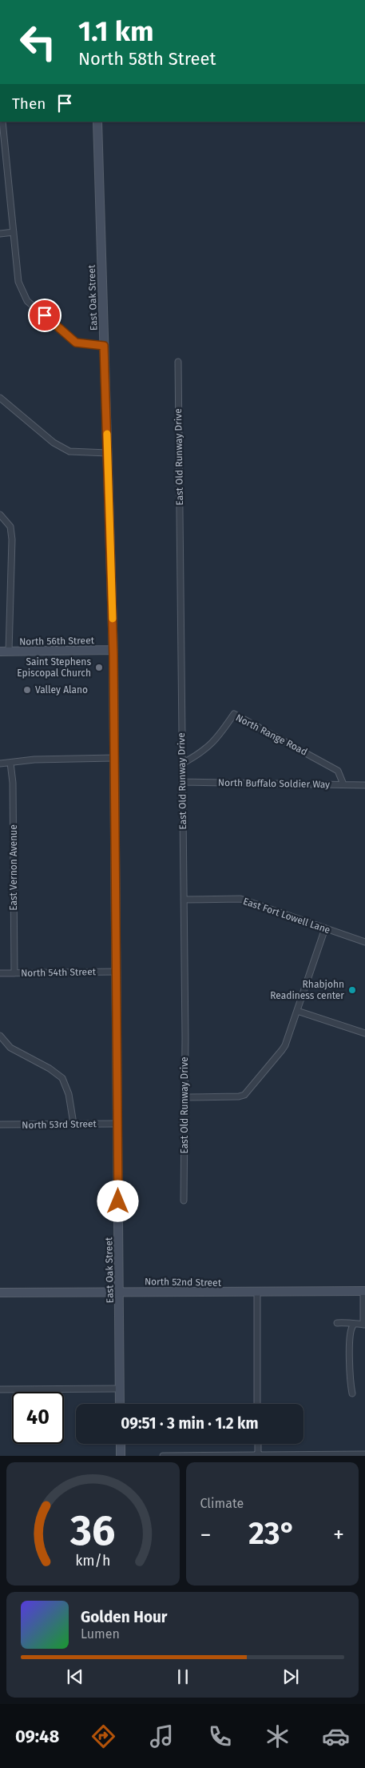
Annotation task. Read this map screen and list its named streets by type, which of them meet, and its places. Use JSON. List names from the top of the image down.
{
  "streets": {
    "street": [
      "East Oak Street",
      "East Old Runway Drive",
      "North 56th Street",
      "North Range Road",
      "North Buffalo Soldier Way",
      "East Vernon Avenue",
      "East Fort Lowell Lane",
      "North 54th Street",
      "North 53rd Street",
      "North 52nd Street"
    ]
  },
  "crossings": [
    ["East Oak Street", "North 56th Street"],
    ["East Oak Street", "North 54th Street"],
    ["East Oak Street", "North 53rd Street"],
    ["East Oak Street", "North 52nd Street"],
    ["East Old Runway Drive", "North Range Road"],
    ["East Old Runway Drive", "North Buffalo Soldier Way"],
    ["East Old Runway Drive", "East Fort Lowell Lane"],
    ["North Range Road", "North Buffalo Soldier Way"],
    ["East Vernon Avenue", "North 54th Street"]
  ],
  "places": ["Saint Stephens Episcopal Church", "Valley Alano", "Rhabjohn Readiness center"],
  "page": {
    "turn": ["1.1 km", "North 58th Street"],
    "then": "Then",
    "limit": "40",
    "trip": "09:51 · 3 min · 1.2 km",
    "tile": "Climate",
    "heat": ["−", "23°", "+"],
    "song": ["Golden Hour", "Lumen"],
    "tabs": "09:48",
    "gauge": ["36", "km/h"]
  }
}
